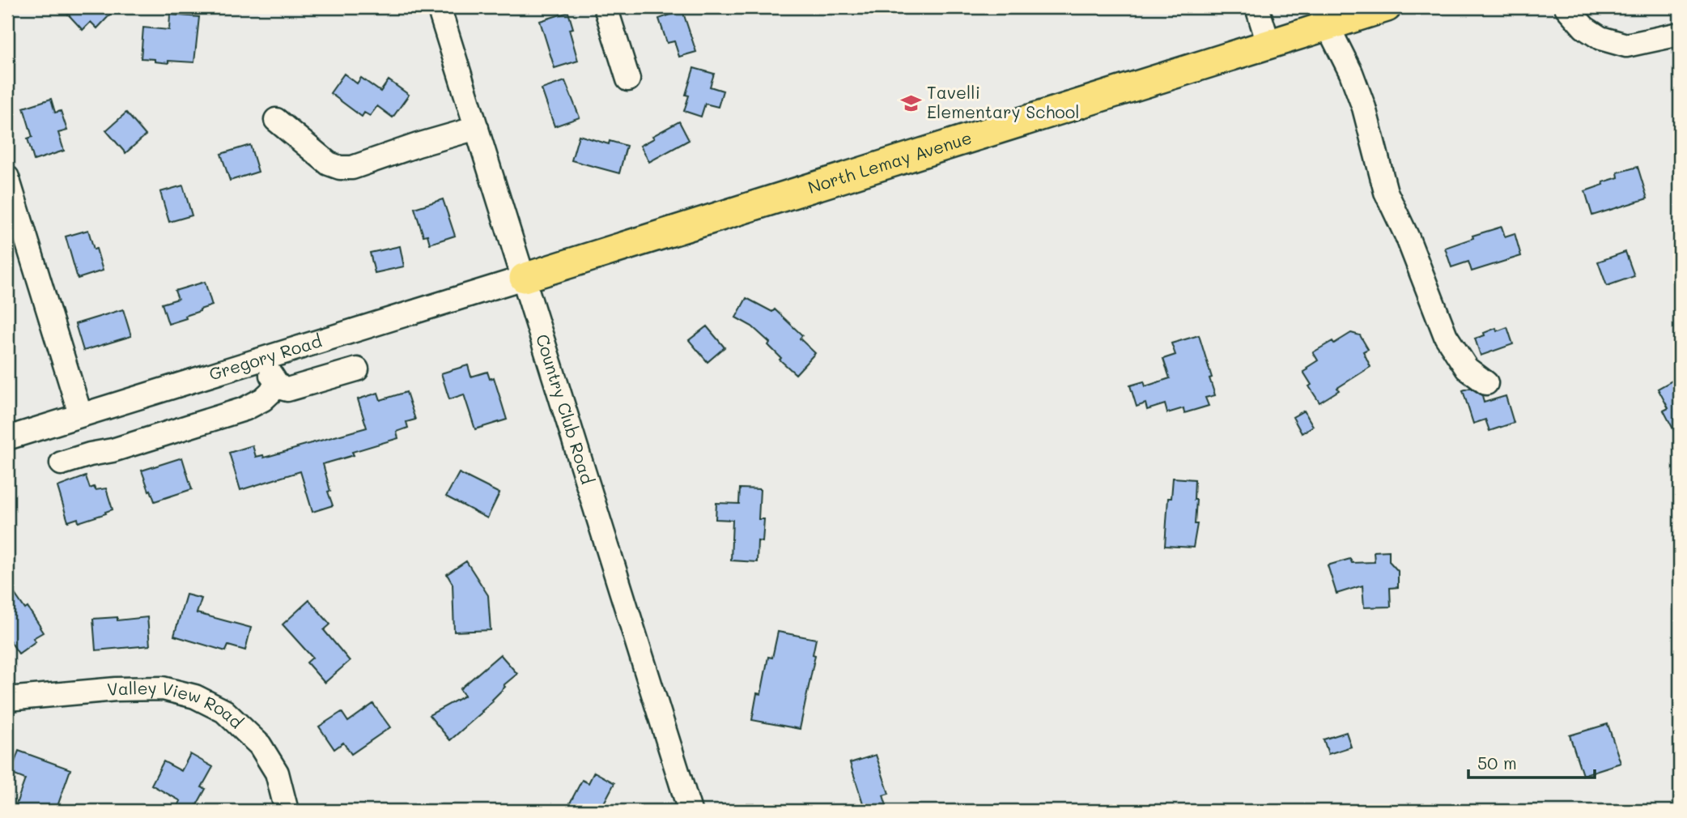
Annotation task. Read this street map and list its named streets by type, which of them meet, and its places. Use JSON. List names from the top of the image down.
{
  "streets": {
    "main road": ["North Lemay Avenue"],
    "street": ["Gregory Road", "Country Club Road", "Valley View Road"]
  },
  "crossings": [
    ["North Lemay Avenue", "Gregory Road"],
    ["North Lemay Avenue", "Country Club Road"],
    ["Gregory Road", "Country Club Road"]
  ],
  "places": {
    "school or university": ["Tavelli Elementary School"]
  },
  "scale_bar": "50 m"
}
